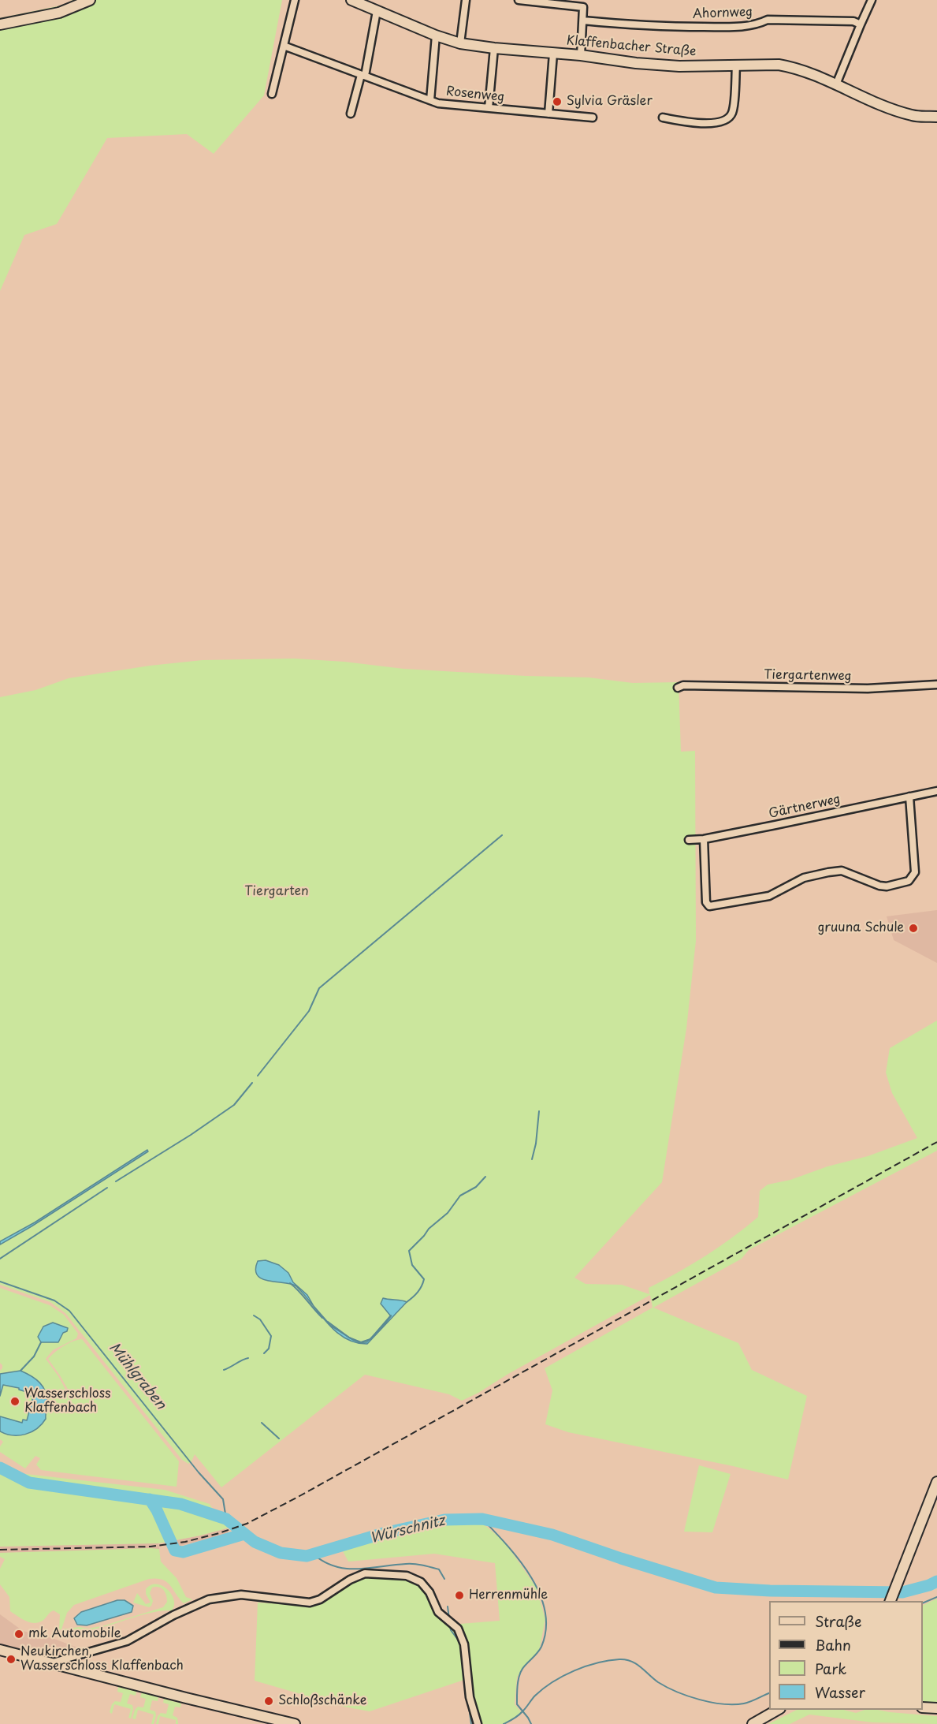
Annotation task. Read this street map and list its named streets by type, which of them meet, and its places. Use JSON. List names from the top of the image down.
{
  "streets": {
    "street": [
      "Ahornweg",
      "Klaffenbacher Straße",
      "Rosenweg",
      "Tiergartenweg",
      "Gärtnerweg"
    ]
  },
  "water": ["Mühlgraben", "Würschnitz"],
  "parks": ["Tiergarten"],
  "places": [
    "Sylvia Gräsler",
    "gruuna Schule",
    "Wasserschloss Klaffenbach",
    "Herrenmühle",
    "mk Automobile",
    "Neukirchen, Wasserschloss Klaffenbach",
    "Schloßschänke"
  ],
  "legend": [
    "Straße",
    "Bahn",
    "Park",
    "Wasser"
  ]
}
